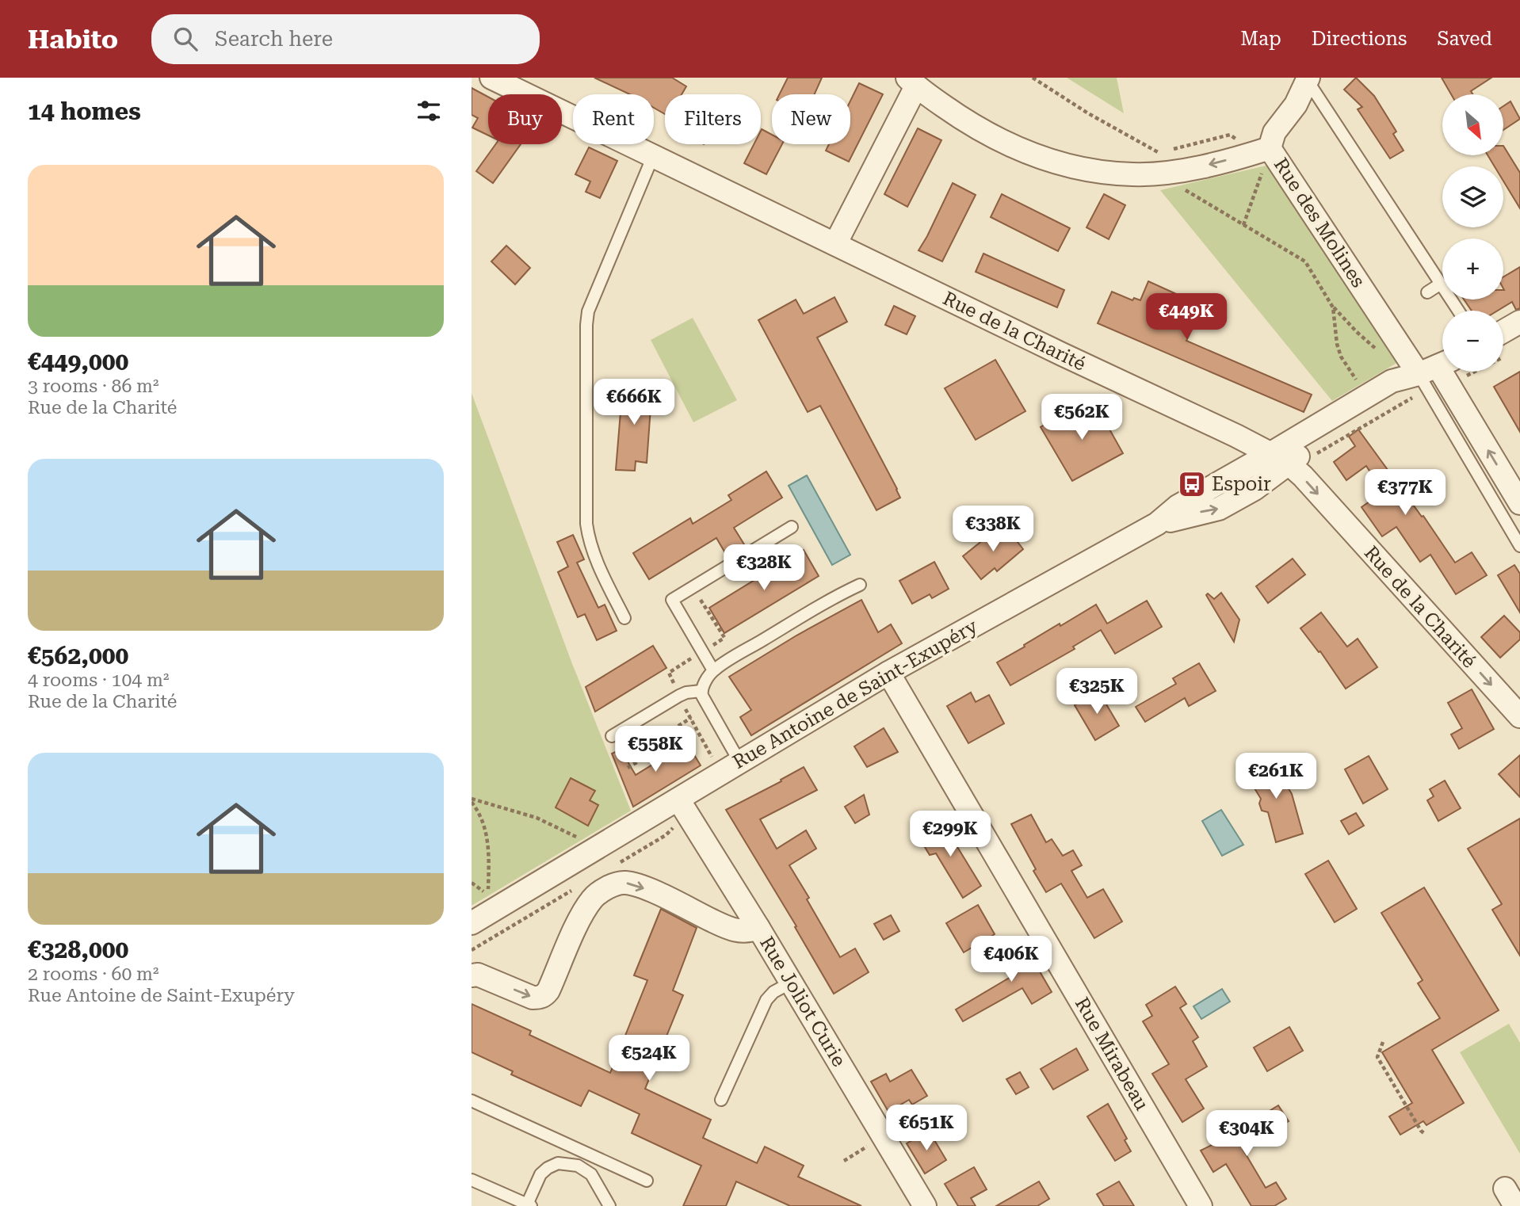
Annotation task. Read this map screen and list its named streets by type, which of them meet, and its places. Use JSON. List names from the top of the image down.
{
  "streets": {
    "street": [
      "Rue des Molines",
      "Rue de la Charité",
      "Rue Antoine de Saint-Exupéry",
      "Rue Joliot Curie",
      "Rue Mirabeau"
    ]
  },
  "crossings": [
    ["Rue des Molines", "Rue Antoine de Saint-Exupéry"],
    ["Rue de la Charité", "Rue Antoine de Saint-Exupéry"],
    ["Rue Antoine de Saint-Exupéry", "Rue Joliot Curie"],
    ["Rue Antoine de Saint-Exupéry", "Rue Mirabeau"]
  ],
  "places": {
    "bus stop": ["Espoir"]
  },
  "north": "bottom right",
  "page": {
    "header": "Habito",
    "search": "Search here",
    "nav": ["Map", "Directions", "Saved"],
    "heading": "14 homes",
    "map_buttons": ["+", "−"],
    "chip": [
      "Buy",
      "Rent",
      "Filters",
      "New"
    ],
    "list": [
      {
        "name": "€449,000",
        "note": "3 rooms · 86 m² · Rue de la Charité"
      },
      {
        "name": "€562,000",
        "note": "4 rooms · 104 m² · Rue de la Charité"
      },
      {
        "name": "€328,000",
        "note": "2 rooms · 60 m² · Rue Antoine de Saint-Exupéry"
      }
    ],
    "price": [
      "€449K",
      "€666K",
      "€562K",
      "€377K",
      "€338K",
      "€328K",
      "€325K",
      "€558K",
      "€261K",
      "€299K",
      "€406K",
      "€524K",
      "€651K",
      "€304K"
    ]
  }
}
